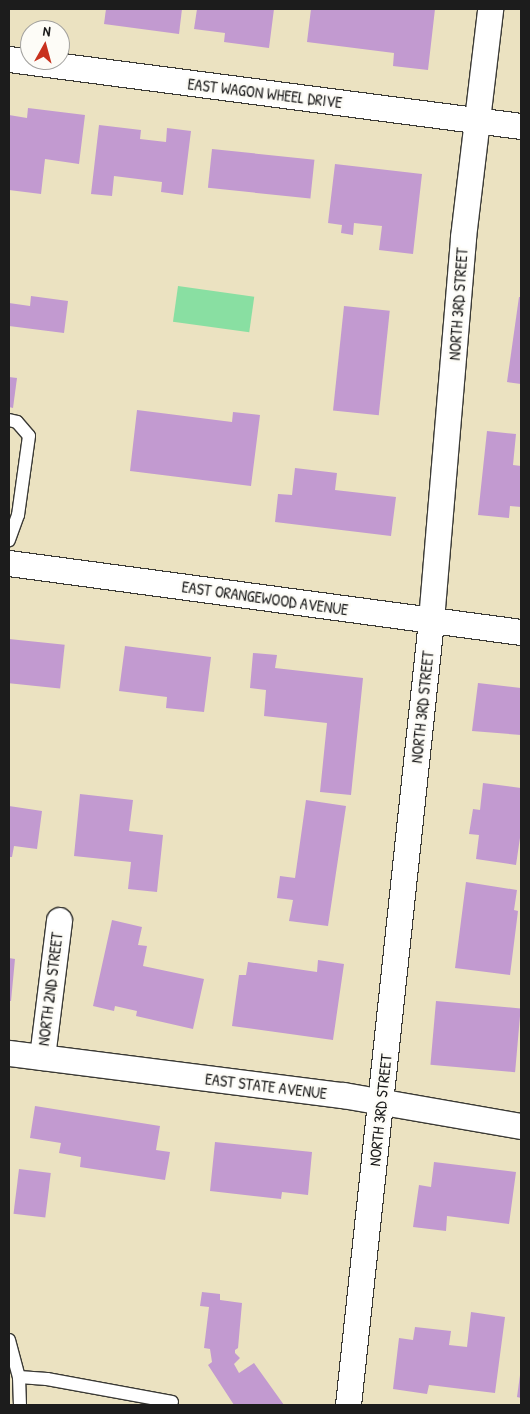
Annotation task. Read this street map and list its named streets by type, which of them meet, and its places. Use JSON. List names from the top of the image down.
{
  "streets": {
    "street": [
      "EAST WAGON WHEEL DRIVE",
      "NORTH 3RD STREET",
      "EAST ORANGEWOOD AVENUE",
      "NORTH 2ND STREET",
      "EAST STATE AVENUE"
    ]
  },
  "crossings": [
    ["EAST WAGON WHEEL DRIVE", "NORTH 3RD STREET"],
    ["NORTH 3RD STREET", "EAST ORANGEWOOD AVENUE"],
    ["NORTH 3RD STREET", "EAST STATE AVENUE"],
    ["NORTH 2ND STREET", "EAST STATE AVENUE"]
  ],
  "north": "top"
}
